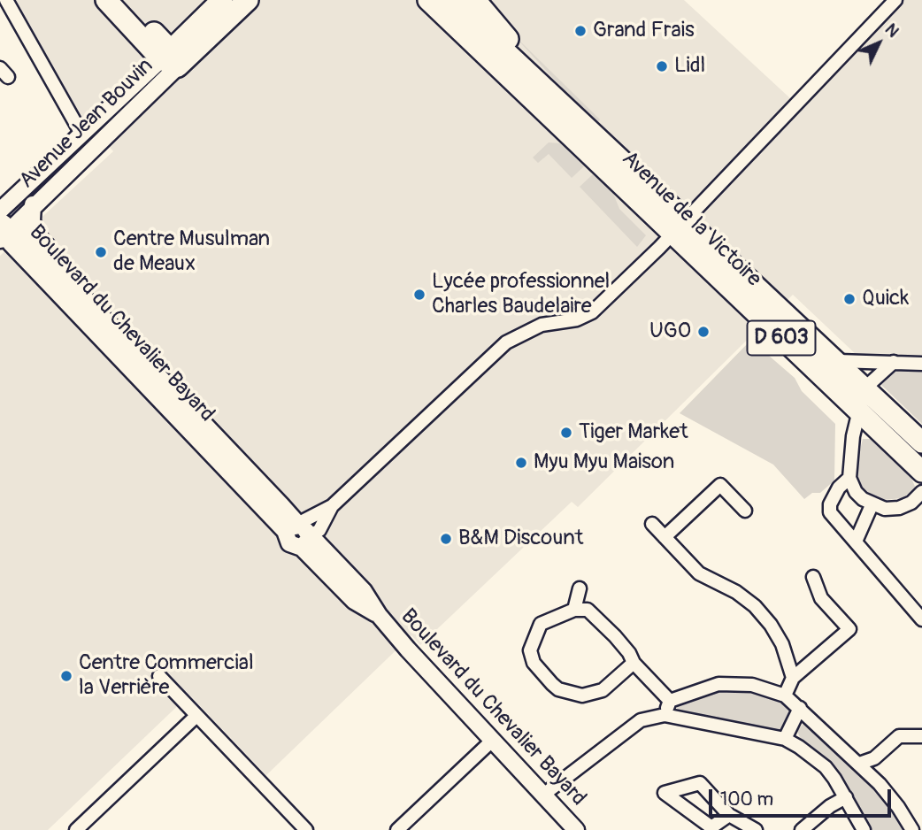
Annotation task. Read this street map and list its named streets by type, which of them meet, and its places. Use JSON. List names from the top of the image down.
{
  "streets": {
    "main road": ["Avenue de la Victoire", "D 603"],
    "street": ["Avenue Jean Bouvin", "Boulevard du Chevalier Bayard"]
  },
  "crossings": [
    ["Avenue Jean Bouvin", "Boulevard du Chevalier Bayard"]
  ],
  "places": [
    "Grand Frais",
    "Lidl",
    "Centre Musulman de Meaux",
    "Lycée professionnel Charles Baudelaire",
    "Quick",
    "UGO",
    "Tiger Market",
    "Myu Myu Maison",
    "B&M Discount",
    "Centre Commercial la Verrière"
  ],
  "scale_bar": "100 m",
  "north": "top right"
}
